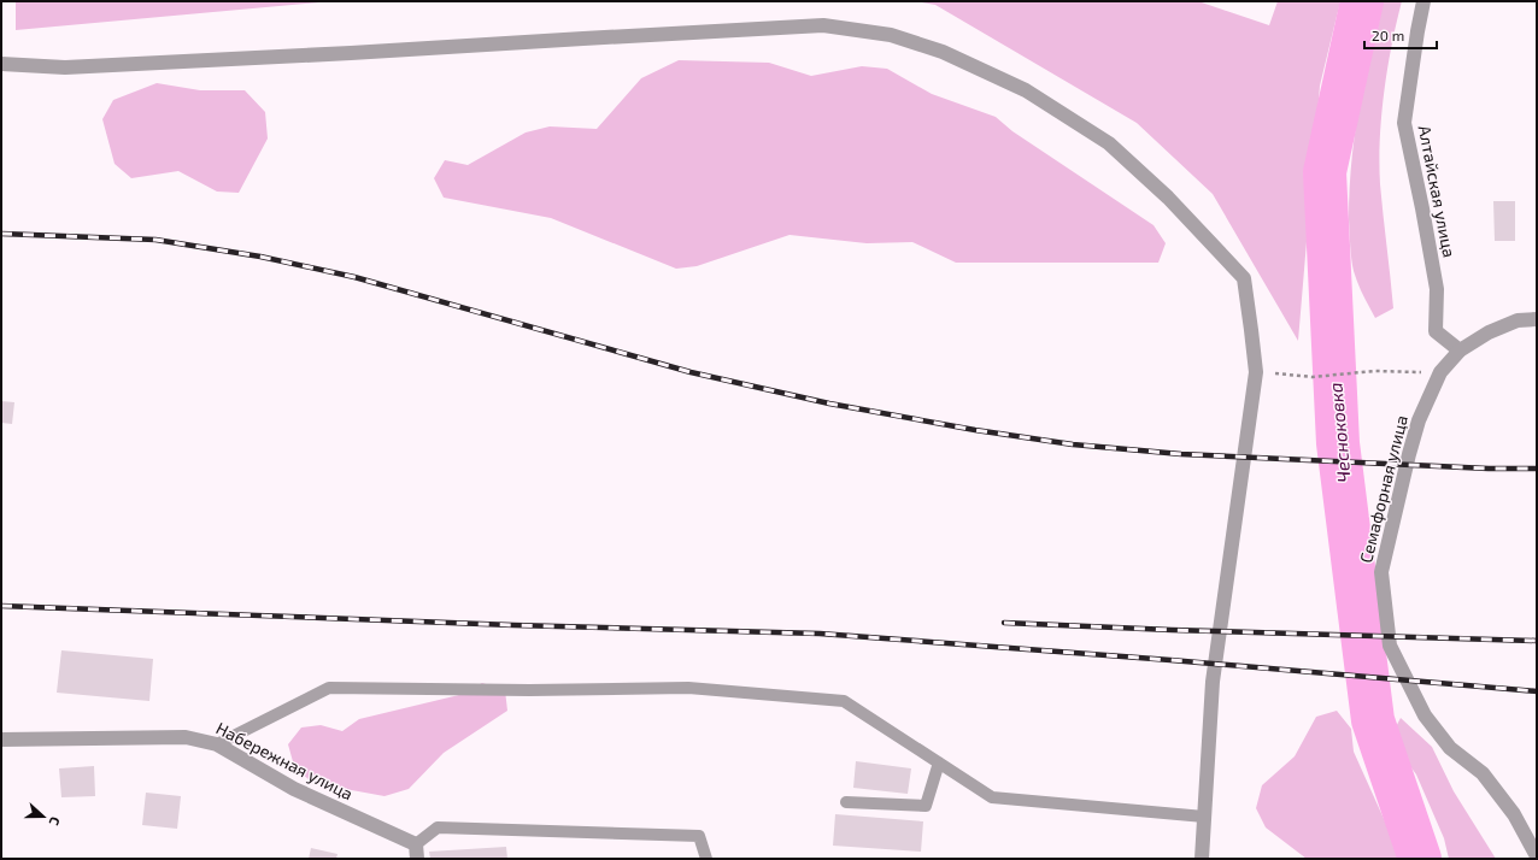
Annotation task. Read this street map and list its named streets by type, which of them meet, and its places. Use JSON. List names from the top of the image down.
{
  "streets": {
    "street": ["Алтайская улица", "Семафорная улица", "Набережная улица"]
  },
  "crossings": [
    ["Алтайская улица", "Семафорная улица"]
  ],
  "water": ["Чесноковка"],
  "scale_bar": "20 m",
  "north": "right"
}
